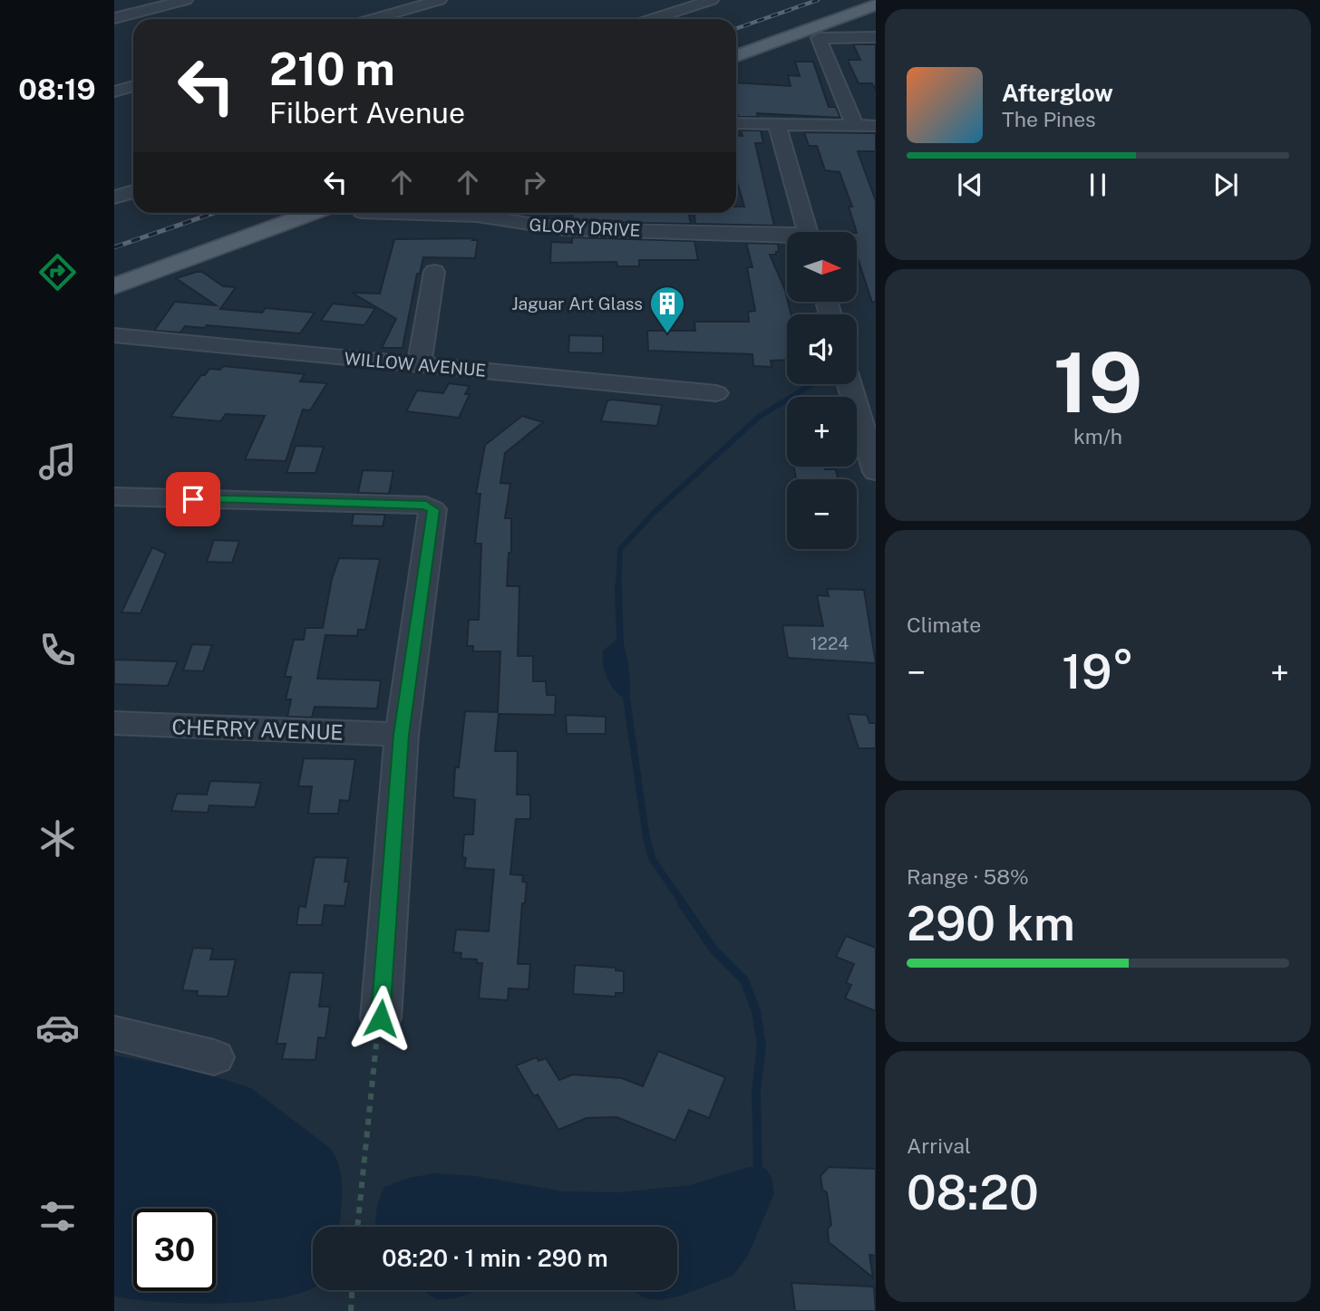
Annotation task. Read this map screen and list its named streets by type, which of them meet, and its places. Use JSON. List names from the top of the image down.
{
  "streets": {
    "street": ["GLORY DRIVE", "WILLOW AVENUE", "CHERRY AVENUE"]
  },
  "places": {
    "building": ["Jaguar Art Glass"]
  },
  "house_numbers": ["1224"],
  "north": "right",
  "page": {
    "tabs": "08:19",
    "turn": ["210 m", "Filbert Avenue"],
    "song": ["Afterglow", "The Pines"],
    "map_buttons": ["+", "−"],
    "tile": [
      ["19", "km/h"],
      "Climate",
      ["Range · 58%", "290 km"],
      ["Arrival", "08:20"]
    ],
    "heat": ["−", "19°", "+"],
    "limit": "30",
    "trip": "08:20 · 1 min · 290 m"
  }
}
